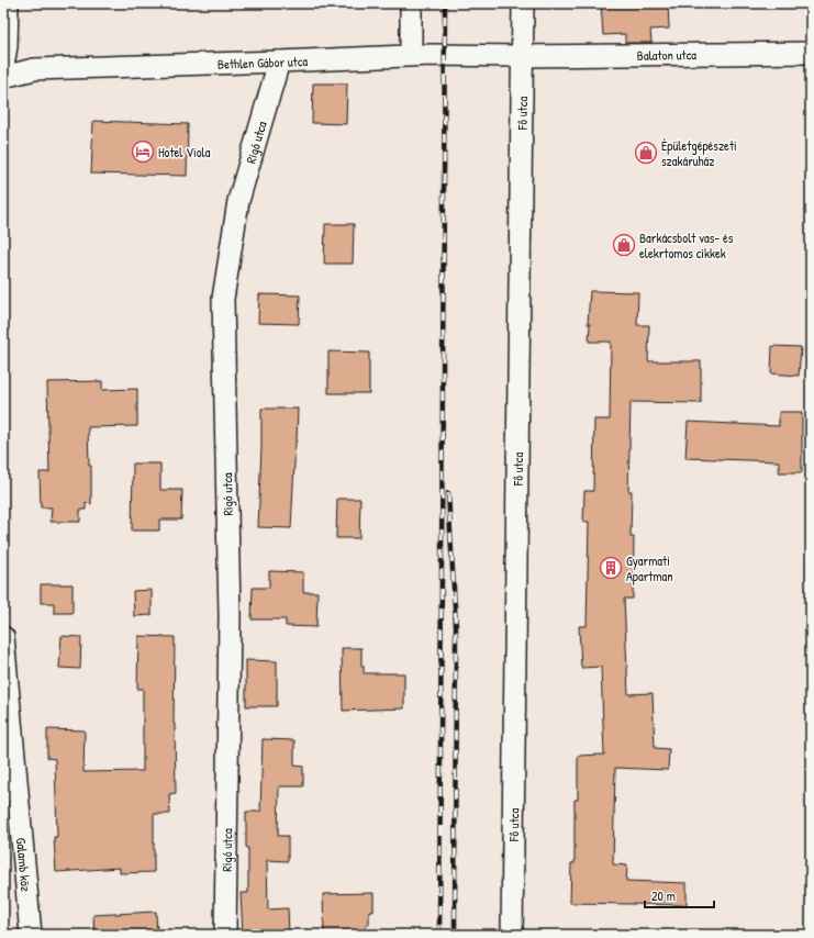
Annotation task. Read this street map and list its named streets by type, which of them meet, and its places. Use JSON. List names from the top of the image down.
{
  "streets": {
    "street": [
      "Balaton utca",
      "Bethlen Gábor utca",
      "Fő utca",
      "Rigó utca",
      "Galamb köz"
    ]
  },
  "crossings": [
    ["Balaton utca", "Bethlen Gábor utca"],
    ["Balaton utca", "Fő utca"],
    ["Bethlen Gábor utca", "Fő utca"],
    ["Bethlen Gábor utca", "Rigó utca"]
  ],
  "places": {
    "hotel": ["Hotel Viola"],
    "shop": ["Épületgépészeti szakáruház", "Barkácsbolt vas- és elekrtomos cikkek"],
    "building": ["Gyarmati Apartman"]
  },
  "scale_bar": "20 m"
}
